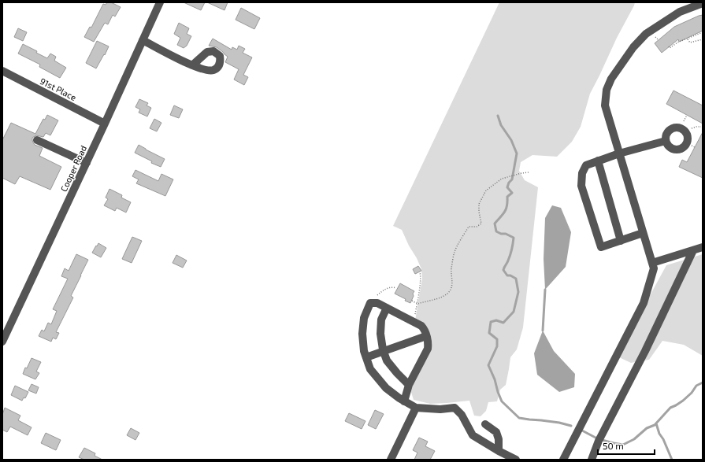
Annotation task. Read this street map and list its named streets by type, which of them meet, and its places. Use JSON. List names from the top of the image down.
{
  "streets": {
    "street": ["91st Place", "Cooper Road"]
  },
  "crossings": [
    ["91st Place", "Cooper Road"]
  ],
  "scale_bar": "50 m"
}
